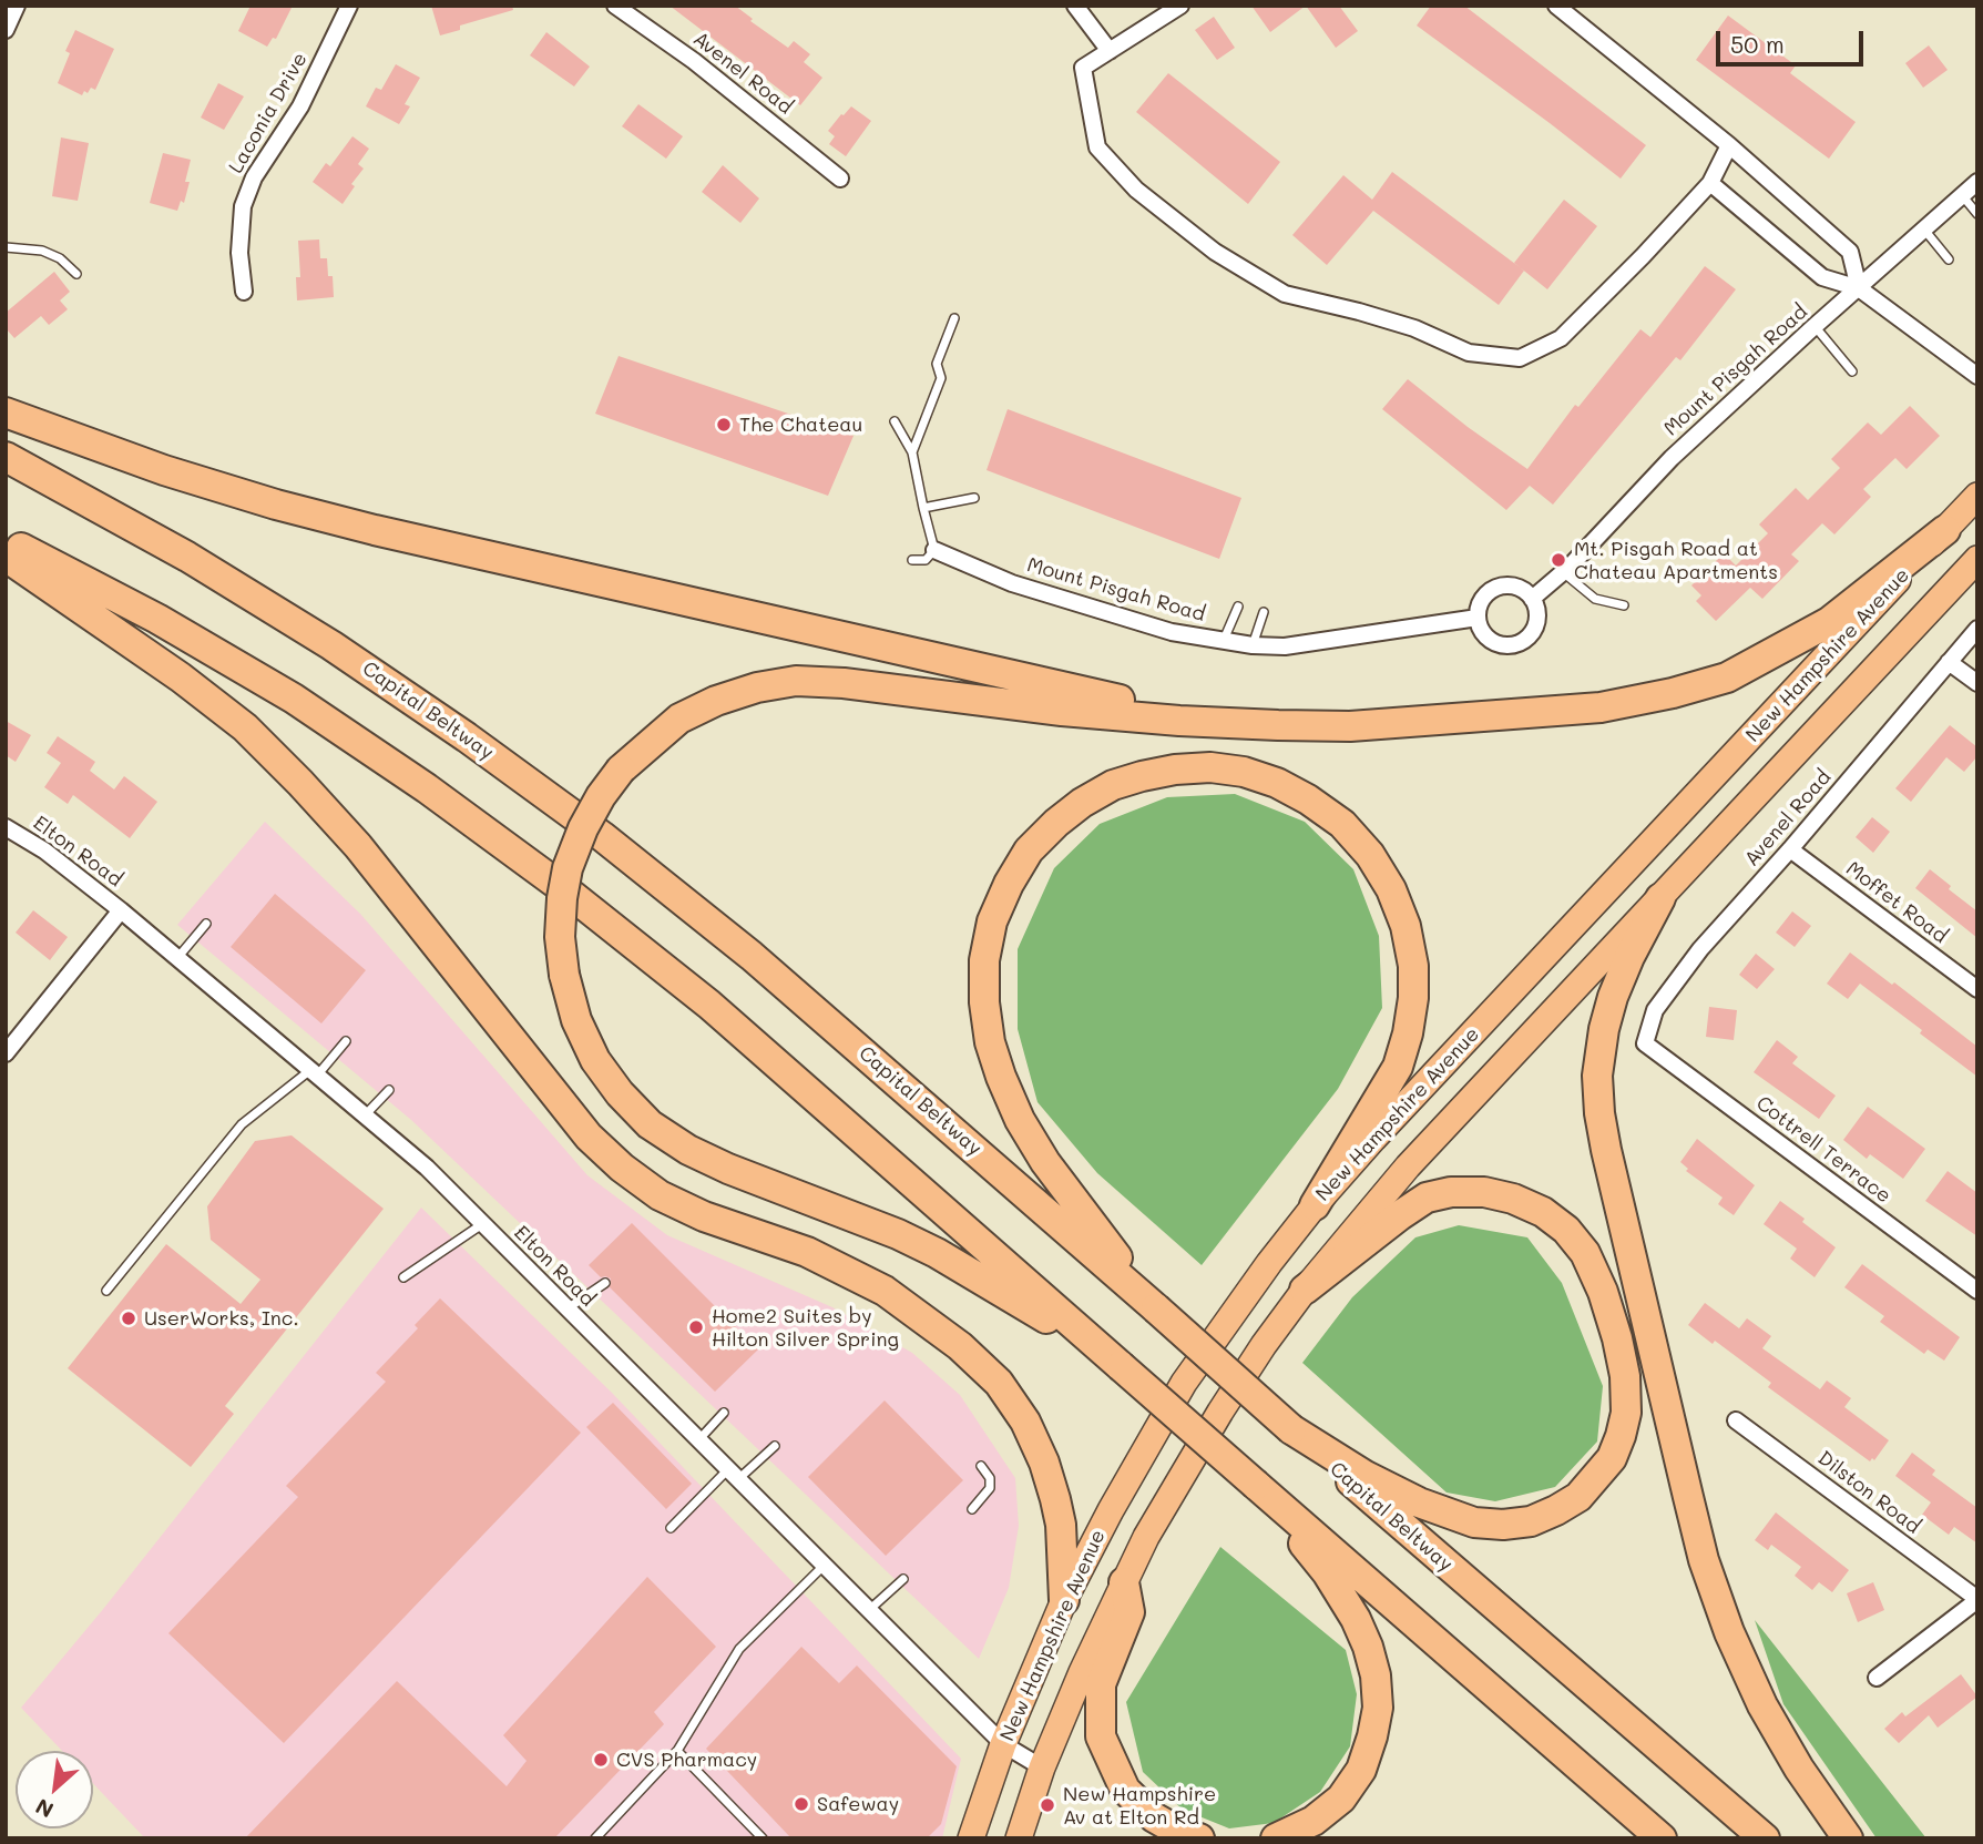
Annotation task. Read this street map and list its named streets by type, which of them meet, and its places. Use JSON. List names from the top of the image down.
{
  "streets": {
    "highway": ["Capital Beltway"],
    "main road": ["New Hampshire Avenue"],
    "street": [
      "Avenel Road",
      "Laconia Drive",
      "Mount Pisgah Road",
      "Elton Road",
      "Moffet Road",
      "Cottrell Terrace",
      "Dilston Road"
    ]
  },
  "crossings": [
    ["Avenel Road", "Moffet Road"],
    ["Avenel Road", "Cottrell Terrace"],
    ["New Hampshire Avenue", "Elton Road"]
  ],
  "places": [
    "The Chateau",
    "Mt. Pisgah Road at Chateau Apartments",
    "UserWorks, Inc.",
    "Home2 Suites by Hilton Silver Spring",
    "CVS Pharmacy",
    "Safeway",
    "New Hampshire Av at Elton Rd"
  ],
  "scale_bar": "50 m",
  "north": "bottom left"
}
